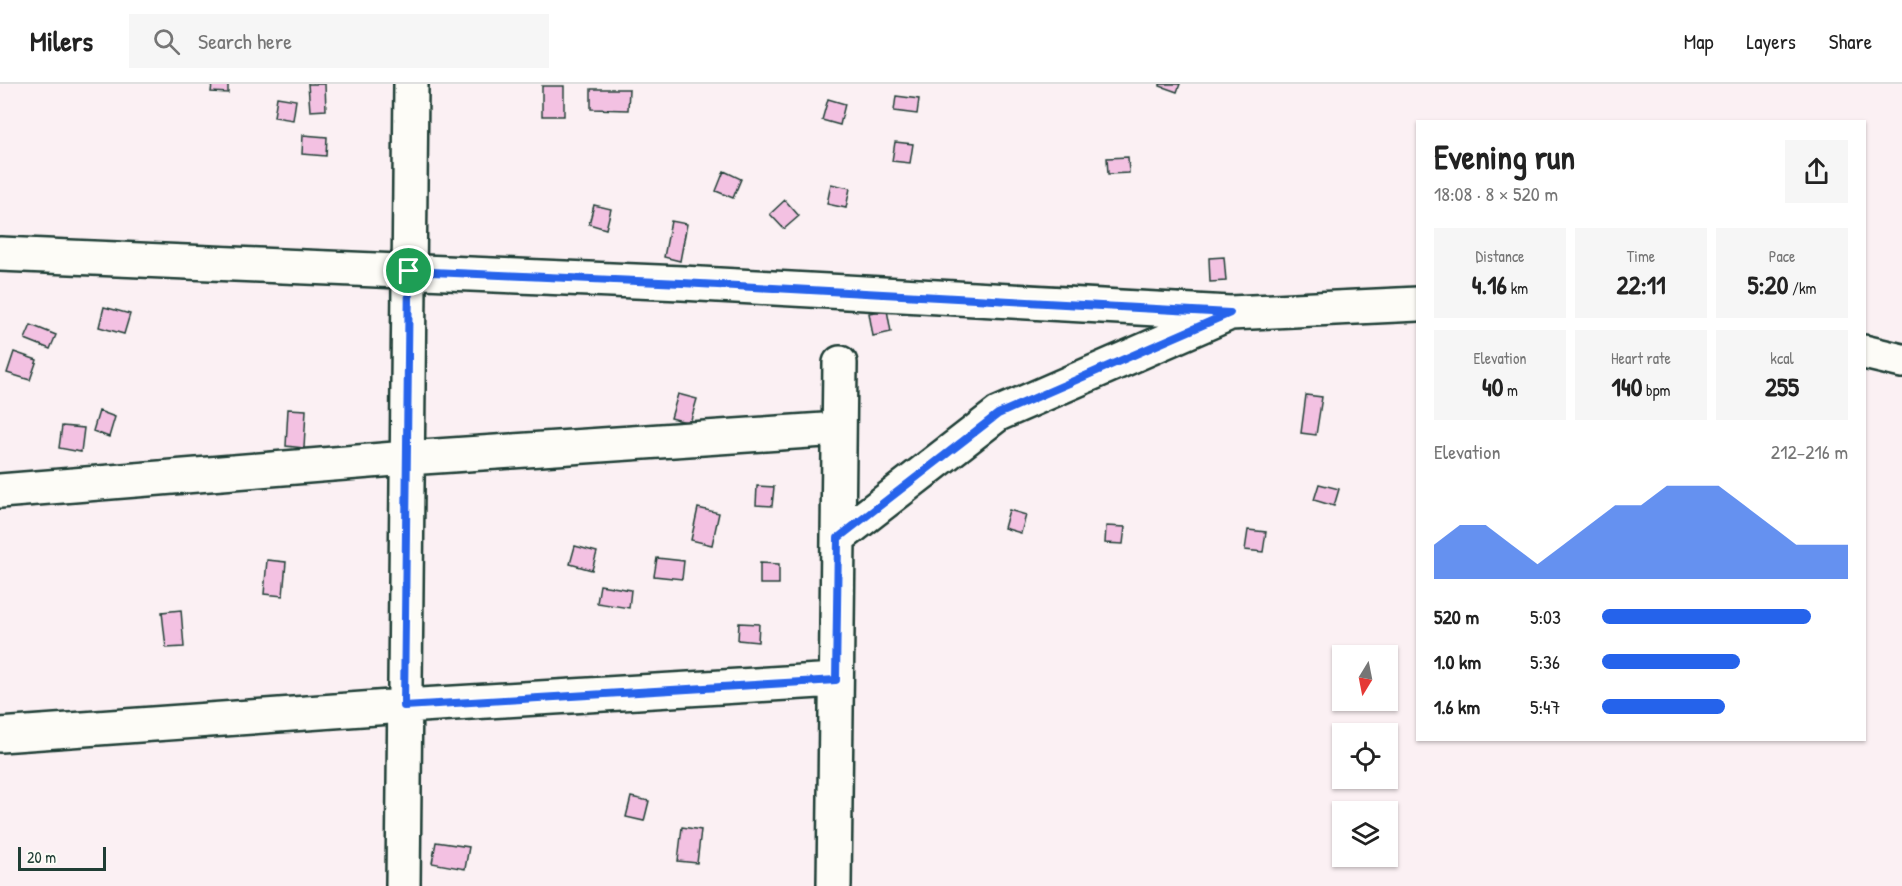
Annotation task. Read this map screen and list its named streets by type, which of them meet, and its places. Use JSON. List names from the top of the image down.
{
  "scale_bar": "20 m",
  "north": "bottom",
  "page": {
    "header": "Milers",
    "search": "Search here",
    "nav": ["Map", "Layers", "Share"],
    "heading": ["Evening run", "18:08 · 8 × 520 m"],
    "stats": [
      ["Distance", "4.16 km"],
      ["Time", "22:11"],
      ["Pace", "5:20 /km"],
      ["Elevation", "40 m"],
      ["Heart rate", "140 bpm"],
      ["kcal", "255"]
    ],
    "chart": ["Elevation", "212–216 m"],
    "list": [
      {
        "name": "520 m",
        "note": "5:03"
      },
      {
        "name": "1.0 km",
        "note": "5:36"
      },
      {
        "name": "1.6 km",
        "note": "5:47"
      }
    ],
    "scale": "20 m"
  }
}
